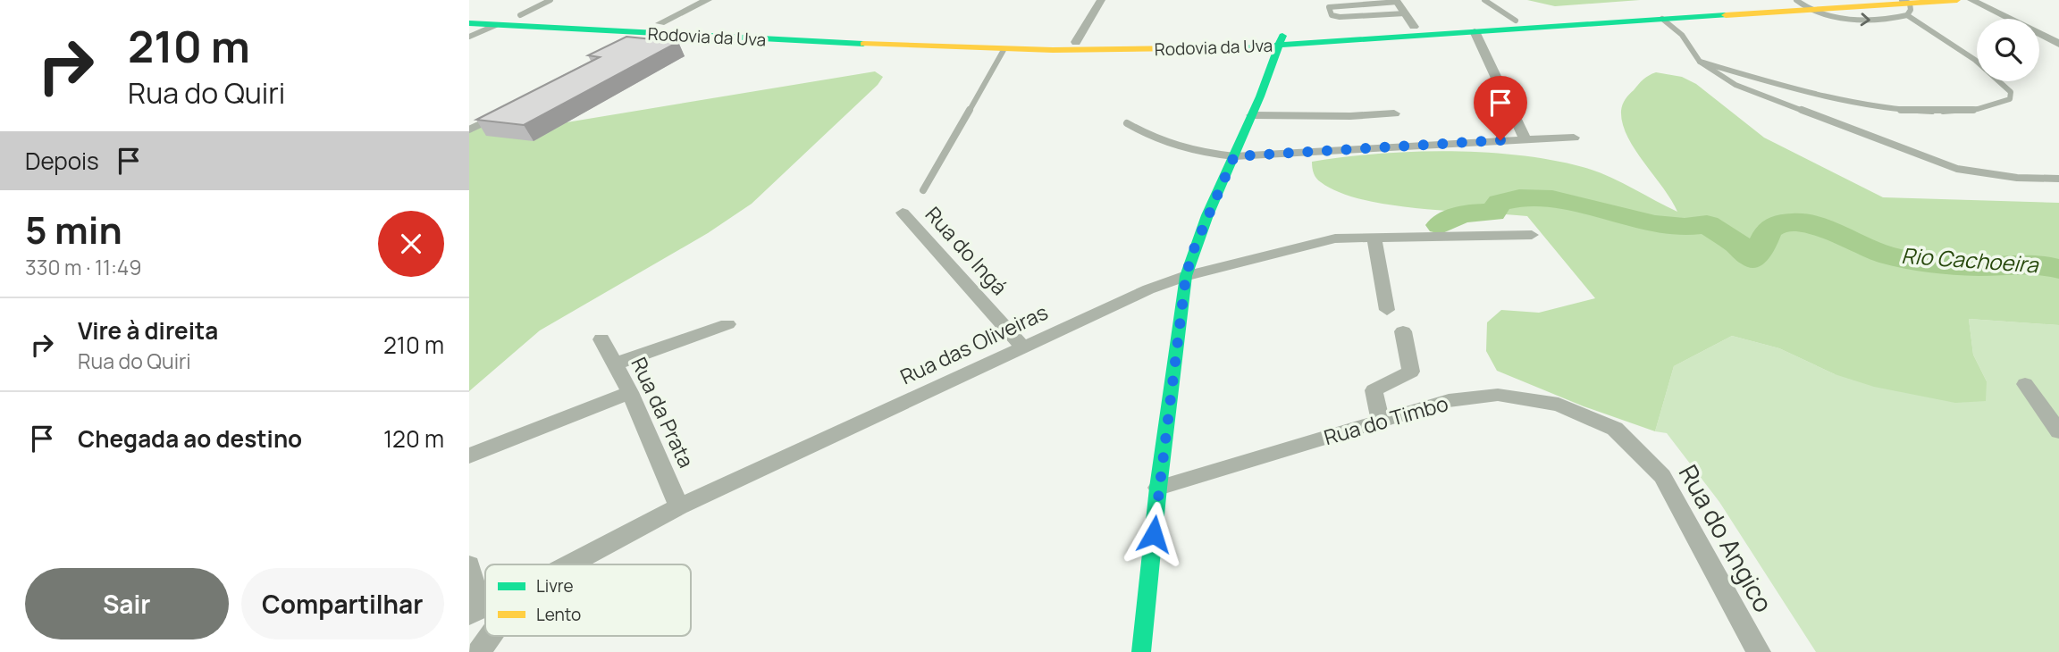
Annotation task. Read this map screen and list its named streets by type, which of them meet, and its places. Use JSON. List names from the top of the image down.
{
  "streets": {
    "main road": ["Rodovia da Uva"],
    "street": [
      "Rua do Ingá",
      "Rua das Oliveiras",
      "Rua da Prata",
      "Rua do Timbo",
      "Rua do Angico"
    ]
  },
  "crossings": [
    ["Rua do Ingá", "Rua das Oliveiras"],
    ["Rua das Oliveiras", "Rua da Prata"],
    ["Rua do Timbo", "Rua do Angico"]
  ],
  "water": ["Rio Cachoeira"],
  "legend": ["Livre", "Lento"],
  "page": {
    "turn": ["210 m", "Rua do Quiri"],
    "then": "Depois",
    "heading": ["5 min", "330 m · 11:49"],
    "list": [
      {
        "name": "Vire à direita",
        "note": "Rua do Quiri",
        "value": "210 m"
      },
      {
        "name": "Chegada ao destino",
        "value": "120 m"
      }
    ],
    "buttons": ["Sair", "Compartilhar"]
  }
}
